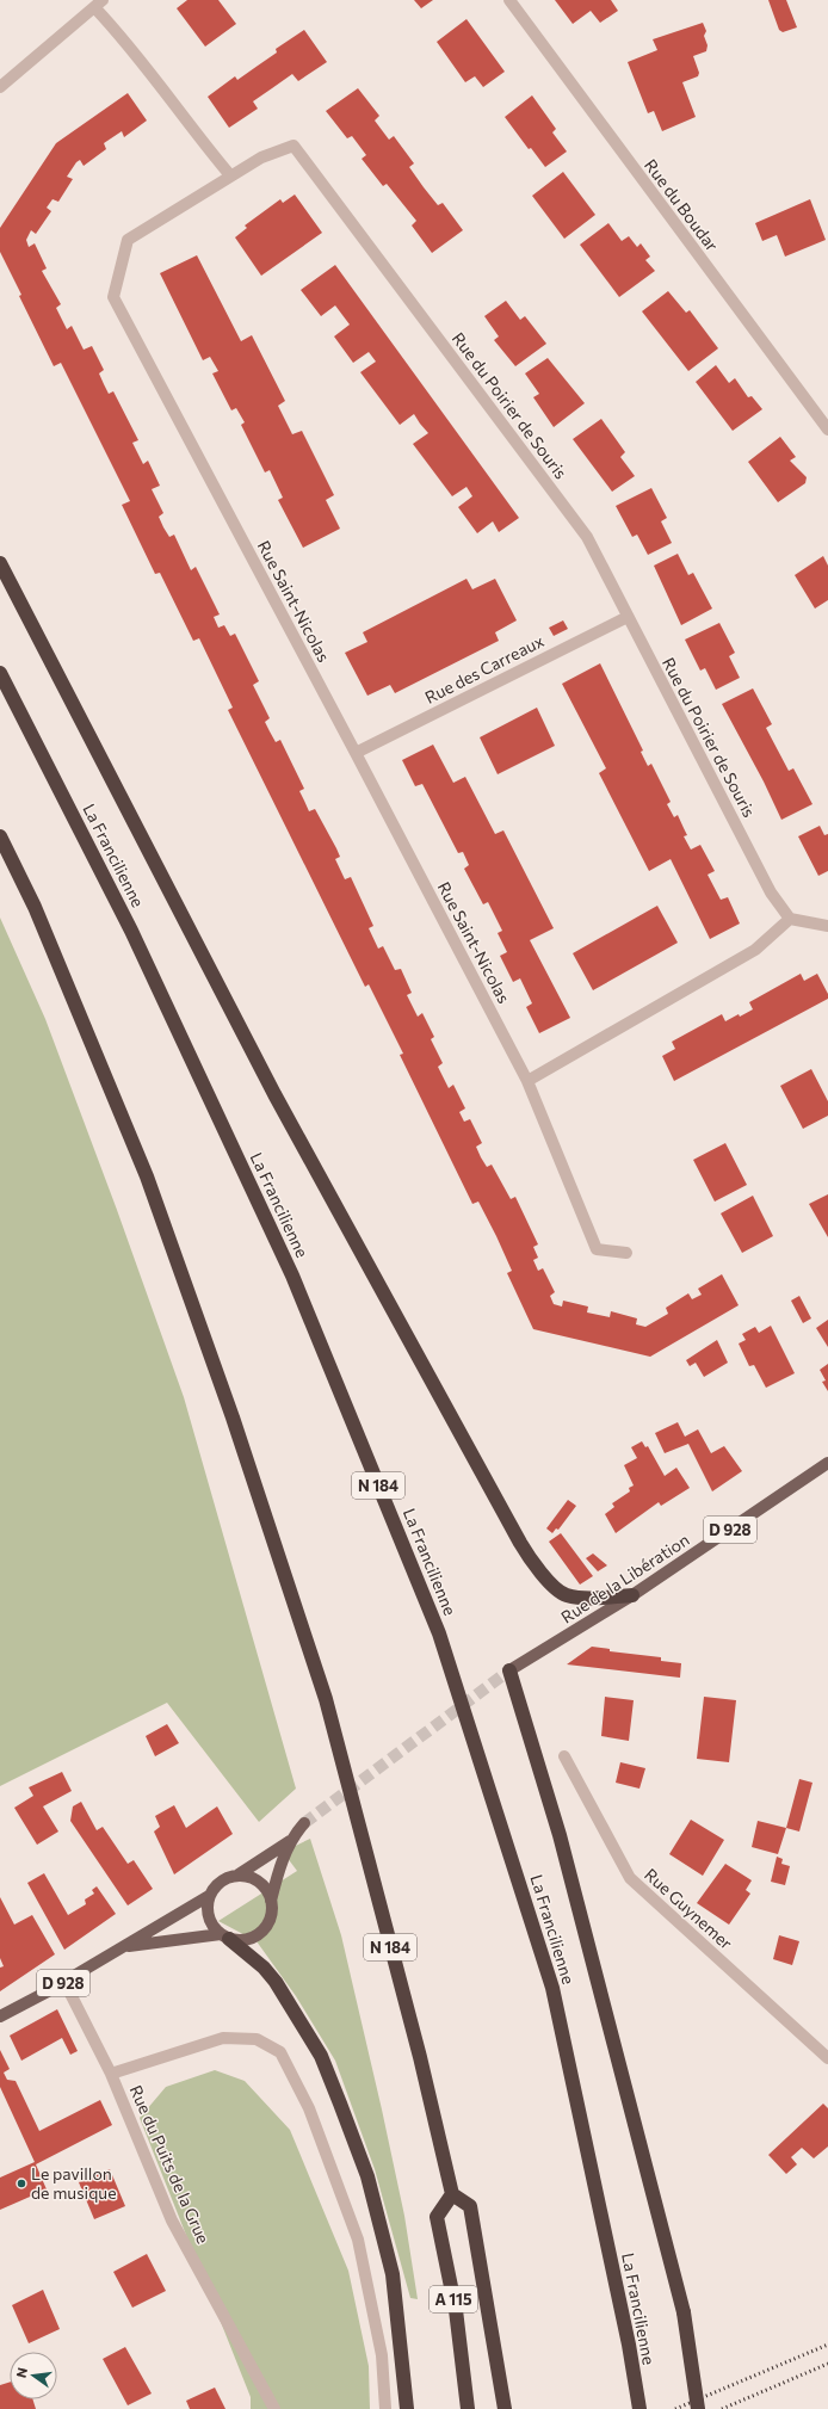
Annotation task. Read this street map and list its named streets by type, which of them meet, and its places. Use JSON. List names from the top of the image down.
{
  "streets": {
    "highway": ["La Francilienne", "N 184", "A 115"],
    "main road": ["D 928", "Rue de la Libération"],
    "street": [
      "Rue du Boudar",
      "Rue du Poirier de Souris",
      "Rue Saint-Nicolas",
      "Rue des Carreaux",
      "Rue Guynemer",
      "Rue du Puits de la Grue"
    ]
  },
  "crossings": [
    ["Rue du Poirier de Souris", "Rue Saint-Nicolas"],
    ["Rue du Poirier de Souris", "Rue des Carreaux"],
    ["Rue Saint-Nicolas", "Rue des Carreaux"],
    ["N 184", "A 115"],
    ["D 928", "Rue du Puits de la Grue"]
  ],
  "places": ["Le pavillon de musique"],
  "north": "left"
}
